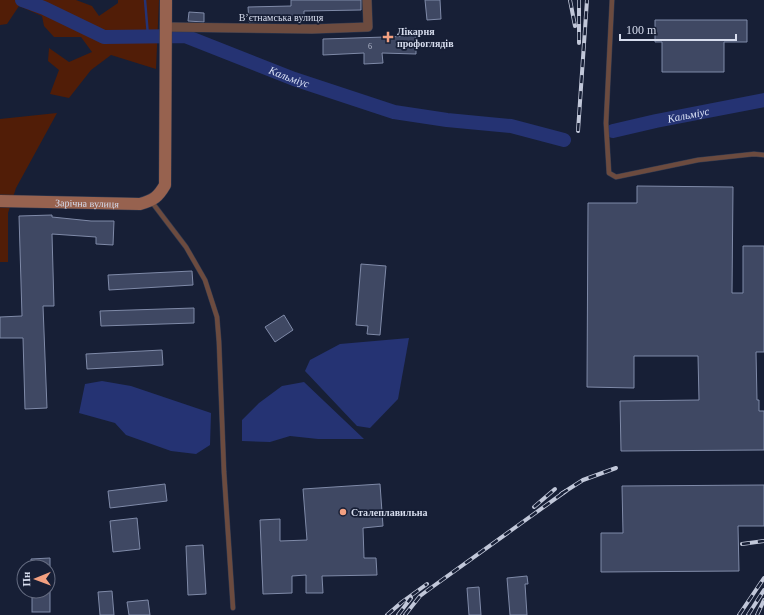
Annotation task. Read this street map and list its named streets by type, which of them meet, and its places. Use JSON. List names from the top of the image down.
{
  "streets": {
    "street": ["В’єтнамська вулиця", "Зарічна вулиця"]
  },
  "water": ["Кальміус"],
  "places": {
    "health": ["Лікарня профоглядів"],
    "other": ["Сталеплавильна"]
  },
  "house_numbers": ["6"],
  "scale_bar": "100 m",
  "north": "left"
}
